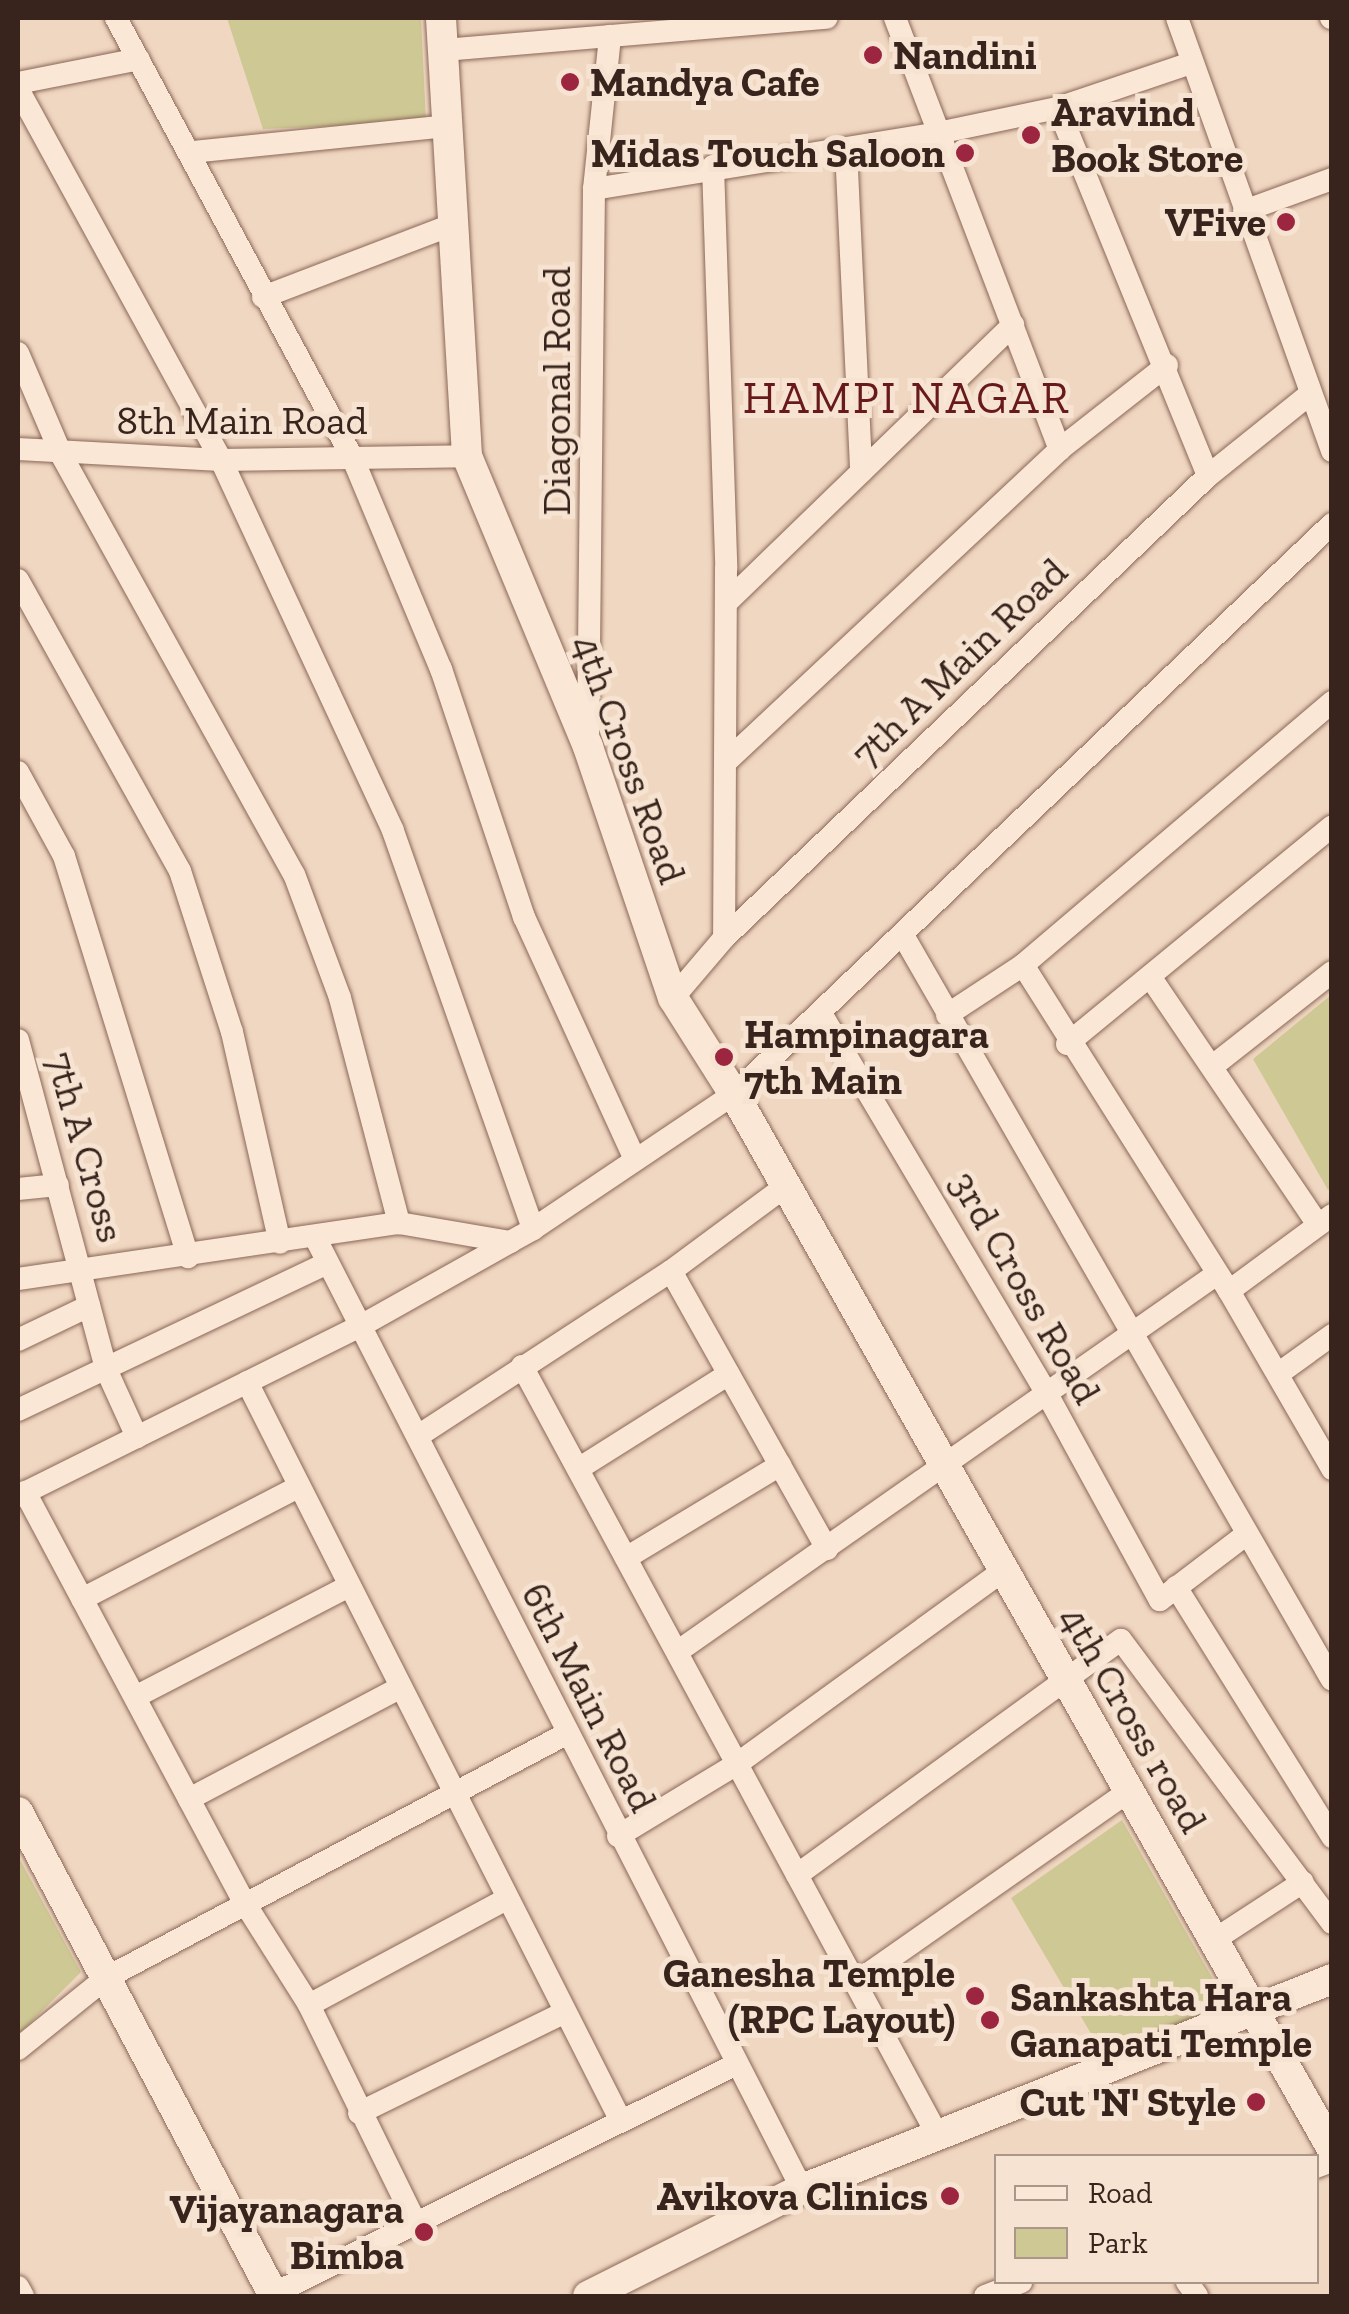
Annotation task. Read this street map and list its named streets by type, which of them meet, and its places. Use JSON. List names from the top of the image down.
{
  "streets": {
    "main road": ["4th Cross Road", "4th Cross road"],
    "street": [
      "Diagonal Road",
      "8th Main Road",
      "7th A Main Road",
      "7th A Cross",
      "3rd Cross Road",
      "6th Main Road"
    ]
  },
  "crossings": [
    ["Diagonal Road", "4th Cross Road"],
    ["8th Main Road", "4th Cross Road"],
    ["7th A Main Road", "4th Cross Road"],
    ["4th Cross Road", "4th Cross road"]
  ],
  "districts": ["HAMPI NAGAR"],
  "places": [
    "Nandini",
    "Mandya Cafe",
    "Aravind Book Store",
    "Midas Touch Saloon",
    "VFive",
    "Hampinagara 7th Main",
    "Ganesha Temple (RPC Layout)",
    "Sankashta Hara Ganapati Temple",
    "Cut 'N' Style",
    "Avikova Clinics",
    "Vijayanagara Bimba"
  ],
  "legend": ["Road", "Park"]
}
